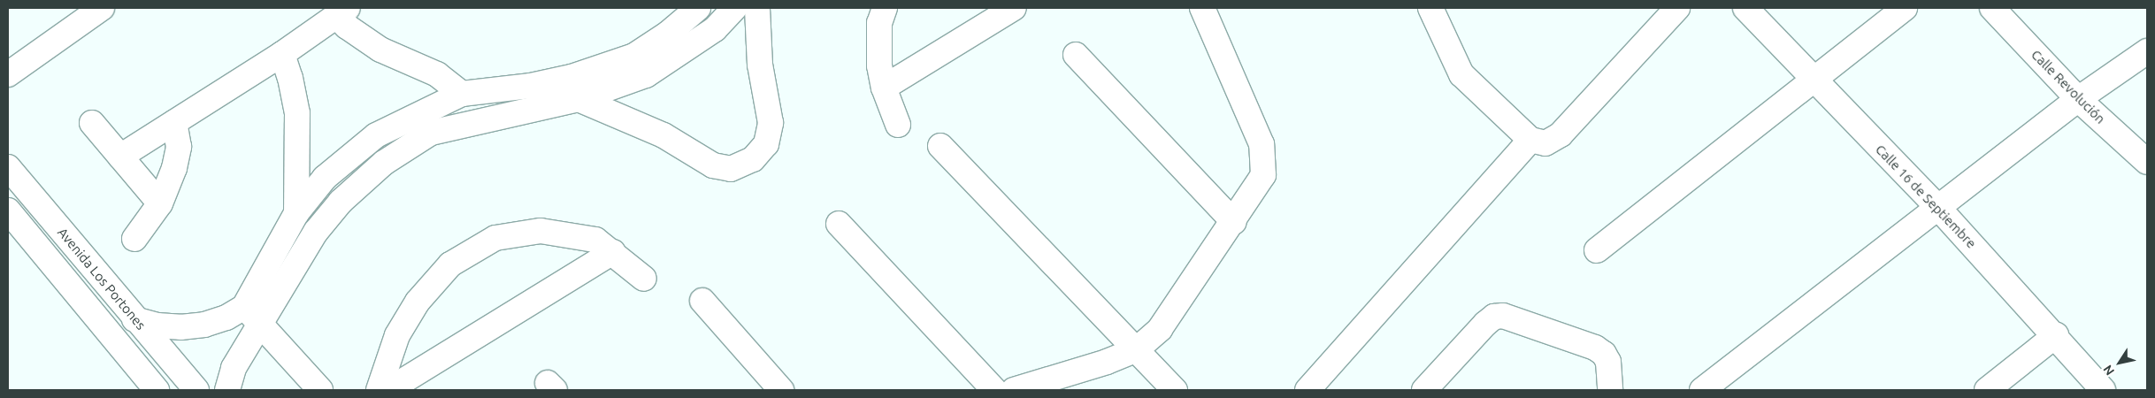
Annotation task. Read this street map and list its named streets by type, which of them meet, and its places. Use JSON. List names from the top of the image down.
{
  "streets": {
    "street": ["Calle Revolución", "Calle 16 de Septiembre", "Avenida Los Portones"]
  },
  "north": "bottom left"
}
